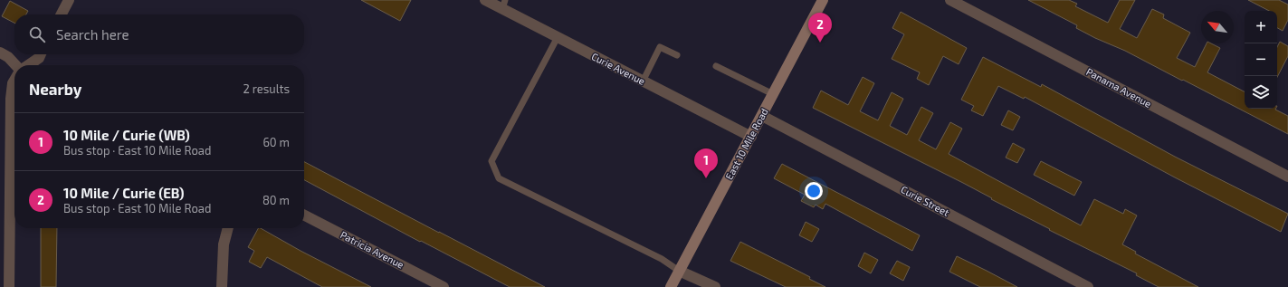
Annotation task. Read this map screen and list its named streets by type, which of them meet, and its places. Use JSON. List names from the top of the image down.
{
  "streets": {
    "main road": ["East 10 Mile Road"],
    "street": [
      "Curie Avenue",
      "Panama Avenue",
      "Curie Street",
      "Patricia Avenue"
    ]
  },
  "crossings": [
    ["Curie Avenue", "East 10 Mile Road"],
    ["East 10 Mile Road", "Curie Street"]
  ],
  "north": "top left",
  "page": {
    "map_buttons": ["+", "−"],
    "pins": ["2", "1"],
    "search": "Search here",
    "heading": ["Nearby", "2 results"],
    "list": [
      {
        "mark": "1",
        "name": "10 Mile / Curie (WB)",
        "note": "Bus stop · East 10 Mile Road",
        "value": "60 m"
      },
      {
        "mark": "2",
        "name": "10 Mile / Curie (EB)",
        "note": "Bus stop · East 10 Mile Road",
        "value": "80 m"
      }
    ]
  }
}
